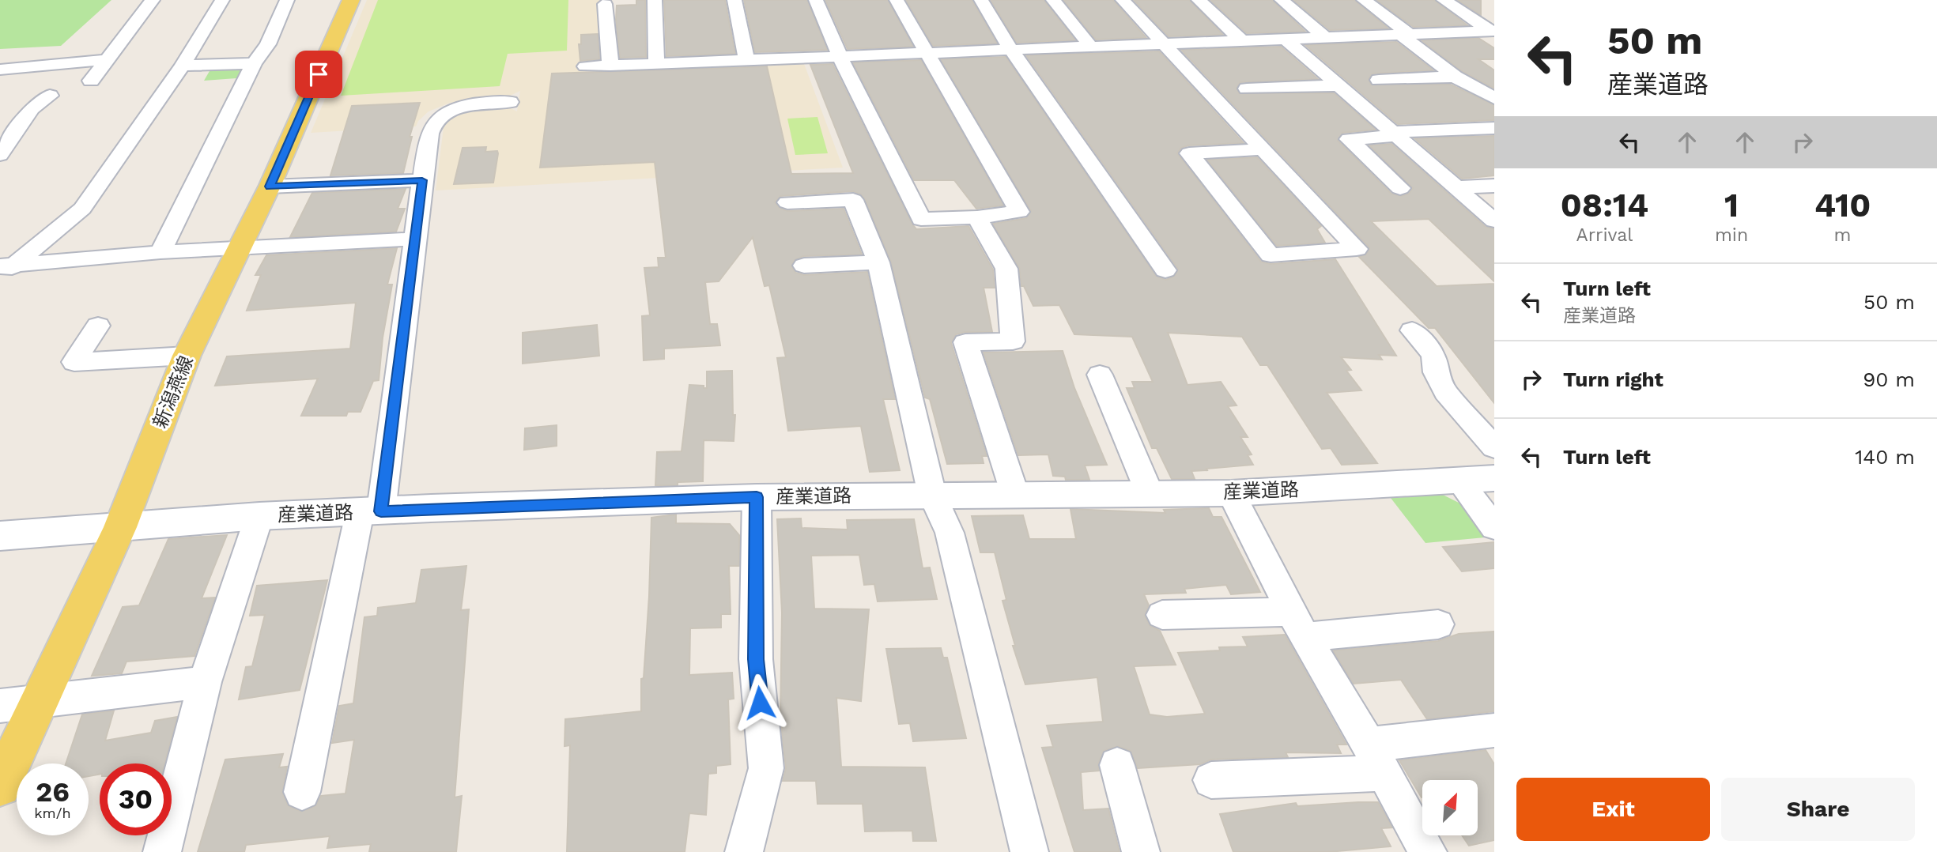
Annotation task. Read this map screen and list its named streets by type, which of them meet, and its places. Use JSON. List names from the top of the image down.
{
  "streets": {
    "main road": ["新潟燕線"],
    "street": ["産業道路"]
  },
  "crossings": [
    ["新潟燕線", "産業道路"]
  ],
  "north": "top right",
  "page": {
    "turn": ["50 m", "産業道路"],
    "eta": [
      "08:14",
      "Arrival",
      "1",
      "min",
      "410",
      "m"
    ],
    "list": [
      {
        "name": "Turn left",
        "note": "産業道路",
        "value": "50 m"
      },
      {
        "name": "Turn right",
        "value": "90 m"
      },
      {
        "name": "Turn left",
        "value": "140 m"
      }
    ],
    "speed": "26 km/h",
    "limit": "30",
    "buttons": ["Exit", "Share"]
  }
}
